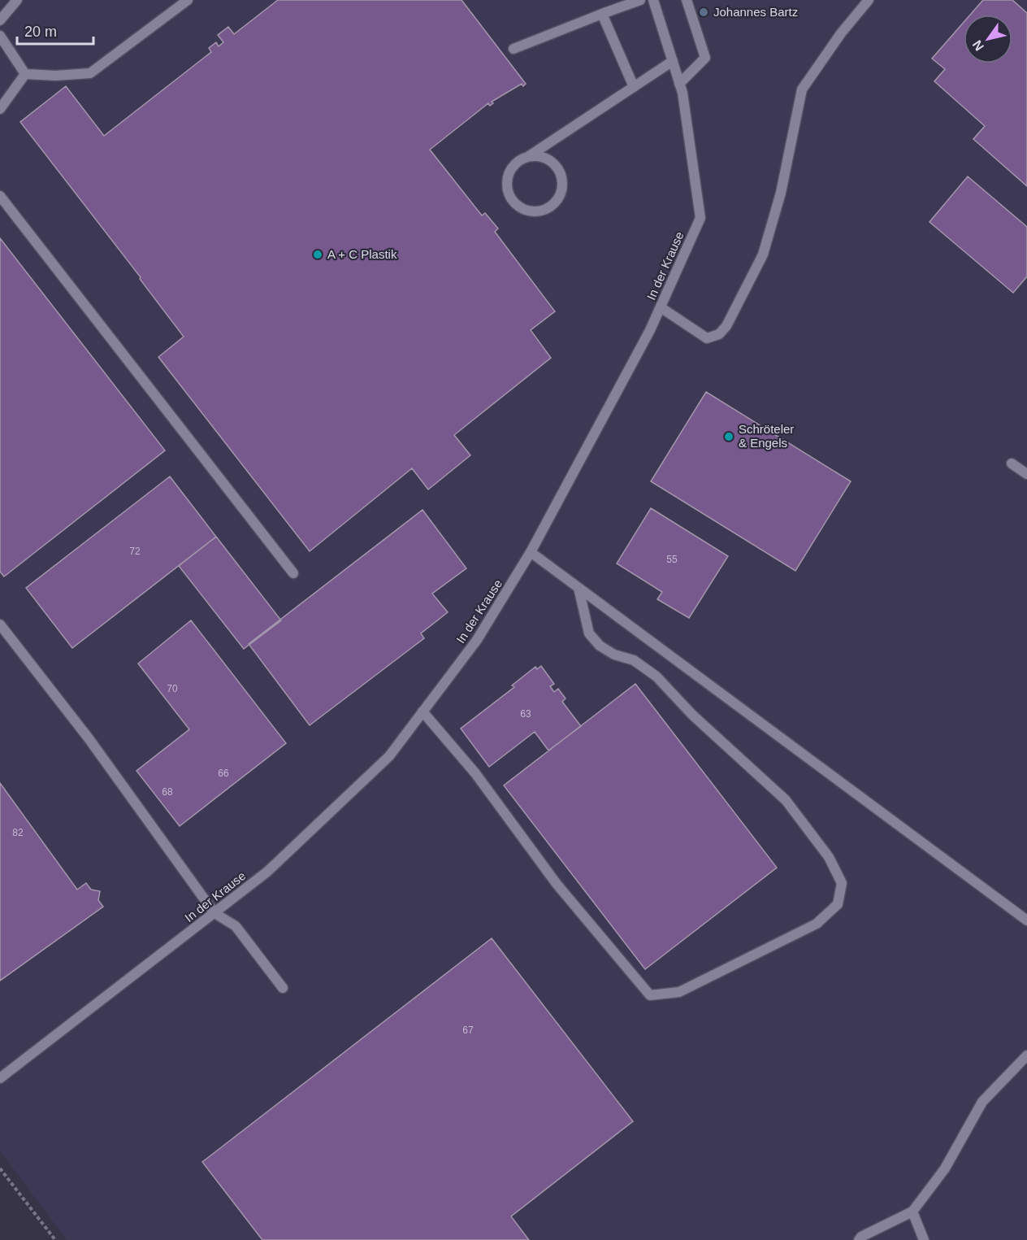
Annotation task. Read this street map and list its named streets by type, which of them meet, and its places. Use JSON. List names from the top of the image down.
{
  "streets": {
    "street": ["In der Krause"]
  },
  "places": ["Johannes Bartz", "A + C Plastik", "Schröteler & Engels"],
  "house_numbers": [
    "72",
    "55",
    "70",
    "63",
    "66",
    "68",
    "82",
    "67"
  ],
  "scale_bar": "20 m",
  "north": "bottom left"
}
